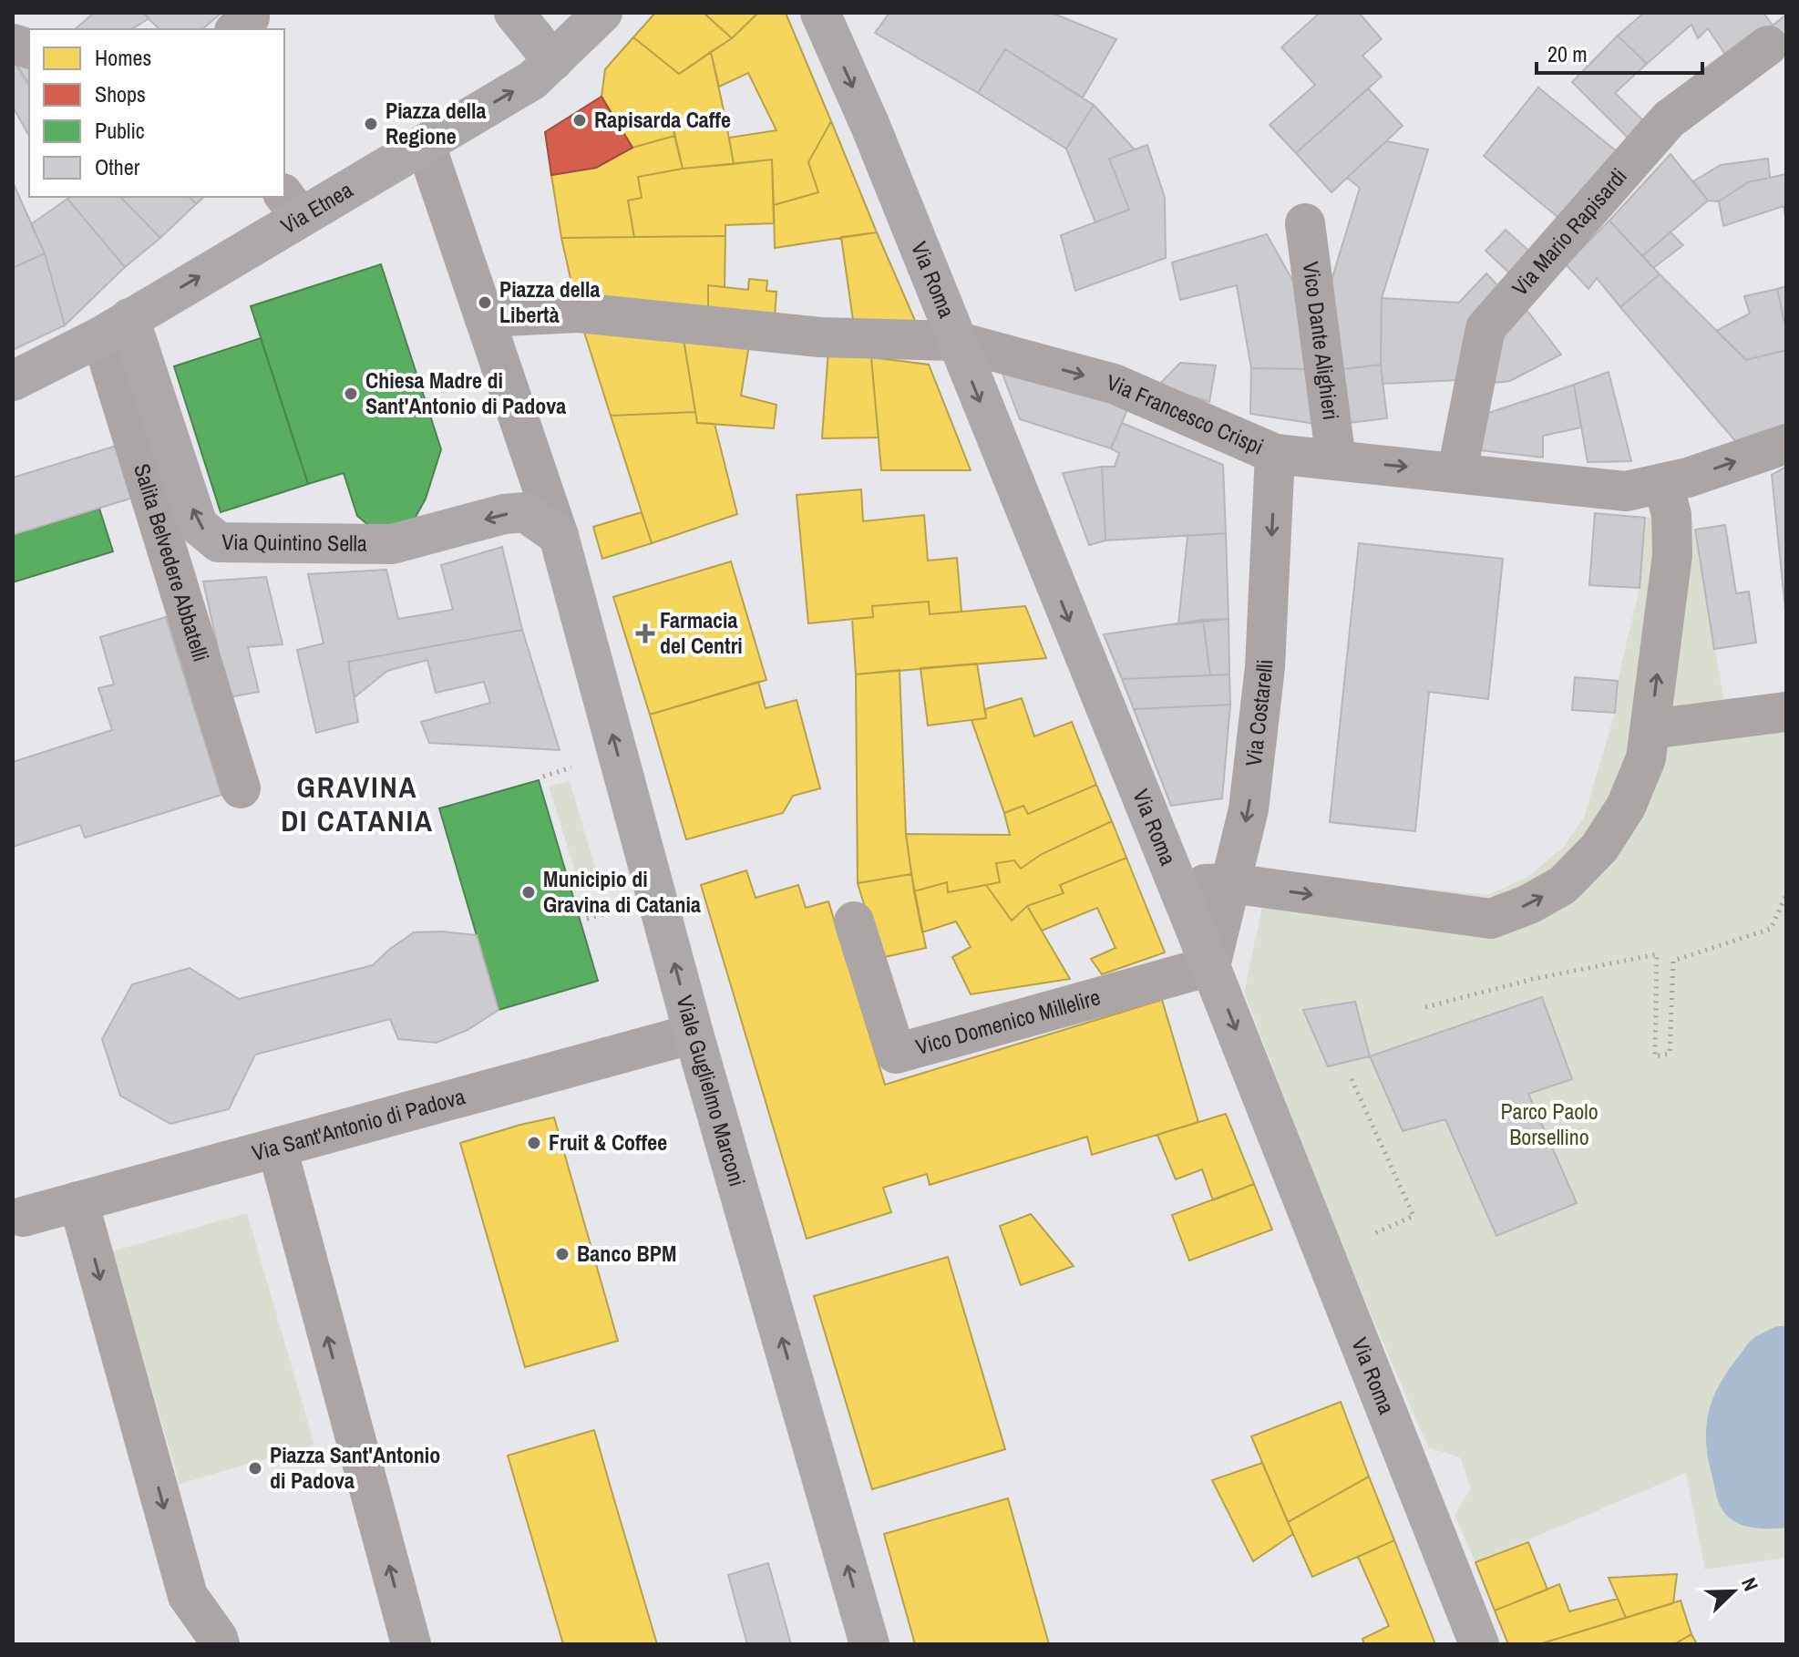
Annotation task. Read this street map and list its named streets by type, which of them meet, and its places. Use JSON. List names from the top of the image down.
{
  "streets": {
    "main road": [
      "Via Etnea",
      "Via Roma",
      "Via Quintino Sella",
      "Viale Guglielmo Marconi"
    ],
    "street": [
      "Via Mario Rapisardi",
      "Vico Dante Alighieri",
      "Via Francesco Crispi",
      "Salita Belvedere Abbatelli",
      "Via Costarelli",
      "Vico Domenico Millelire",
      "Via Sant'Antonio di Padova"
    ]
  },
  "crossings": [
    ["Via Etnea", "Via Quintino Sella"],
    ["Via Etnea", "Salita Belvedere Abbatelli"],
    ["Via Mario Rapisardi", "Via Francesco Crispi"],
    ["Via Roma", "Via Francesco Crispi"],
    ["Via Roma", "Via Costarelli"],
    ["Via Roma", "Vico Domenico Millelire"],
    ["Vico Dante Alighieri", "Via Francesco Crispi"],
    ["Via Francesco Crispi", "Via Costarelli"],
    ["Via Quintino Sella", "Salita Belvedere Abbatelli"],
    ["Via Quintino Sella", "Viale Guglielmo Marconi"],
    ["Via Costarelli", "Vico Domenico Millelire"],
    ["Viale Guglielmo Marconi", "Via Sant'Antonio di Padova"]
  ],
  "one_way": [
    "Via Etnea",
    "Via Roma",
    "Via Francesco Crispi",
    "Via Quintino Sella",
    "Via Costarelli",
    "Viale Guglielmo Marconi"
  ],
  "districts": ["GRAVINA DI CATANIA"],
  "parks": ["Parco Paolo Borsellino"],
  "places": {
    "other": [
      "Rapisarda Caffe",
      "Piazza della Regione",
      "Piazza della Libertà",
      "Chiesa Madre di Sant'Antonio di Padova",
      "Municipio di Gravina di Catania",
      "Fruit & Coffee",
      "Banco BPM",
      "Piazza Sant'Antonio di Padova"
    ],
    "health": ["Farmacia del Centri"]
  },
  "legend": [
    "Homes",
    "Shops",
    "Public",
    "Other"
  ],
  "scale_bar": "20 m",
  "north": "top right"
}
